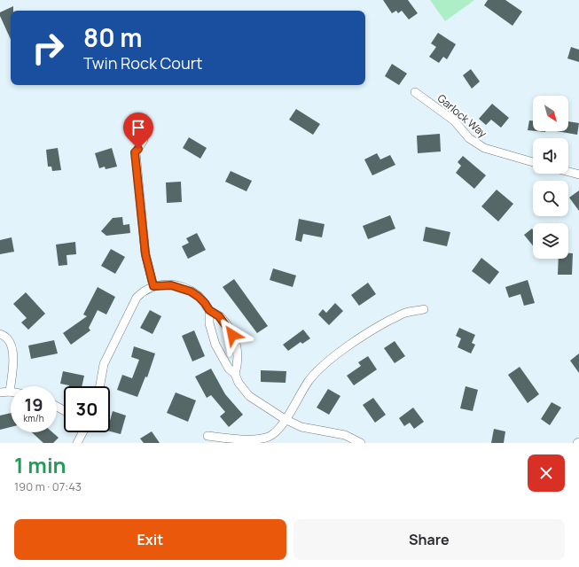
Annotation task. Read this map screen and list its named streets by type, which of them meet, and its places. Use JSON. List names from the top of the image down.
{
  "streets": {
    "street": ["Garlock Way"]
  },
  "north": "bottom right",
  "page": {
    "turn": ["80 m", "Twin Rock Court"],
    "speed": "19 km/h",
    "limit": "30",
    "heading": ["1 min", "190 m · 07:43"],
    "buttons": ["Exit", "Share"]
  }
}
